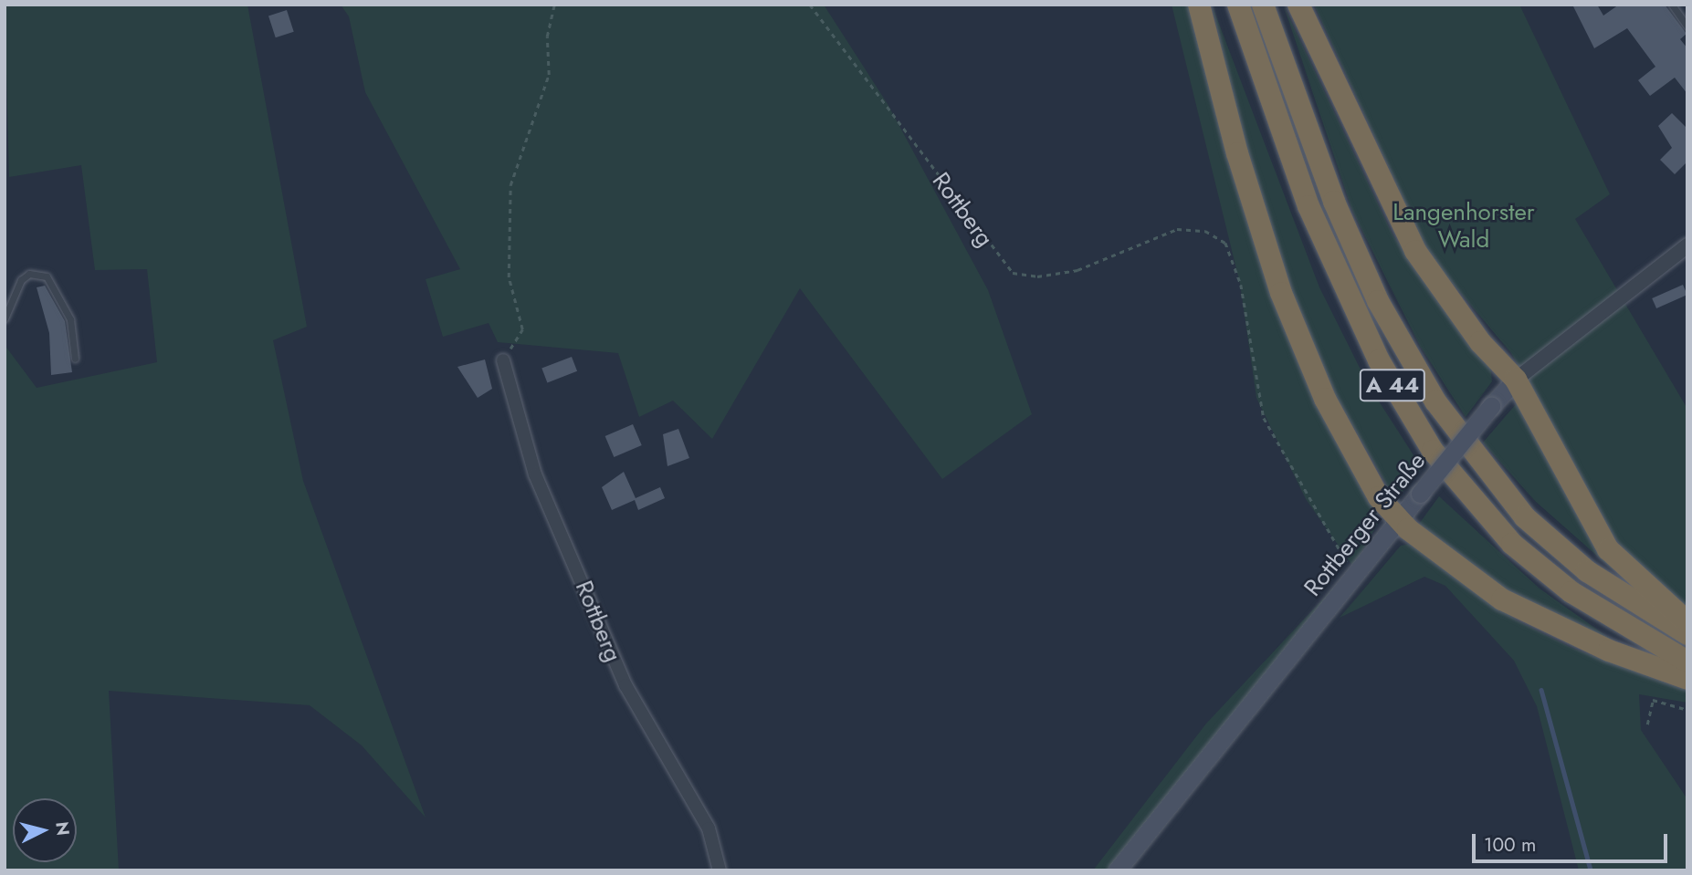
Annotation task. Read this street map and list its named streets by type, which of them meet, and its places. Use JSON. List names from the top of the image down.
{
  "streets": {
    "highway": ["A 44"],
    "main road": ["Rottberger Straße"],
    "street": ["Rottberg"]
  },
  "crossings": [
    ["Rottberg", "Rottberger Straße"]
  ],
  "parks": ["Langenhorster Wald"],
  "scale_bar": "100 m",
  "north": "right"
}
